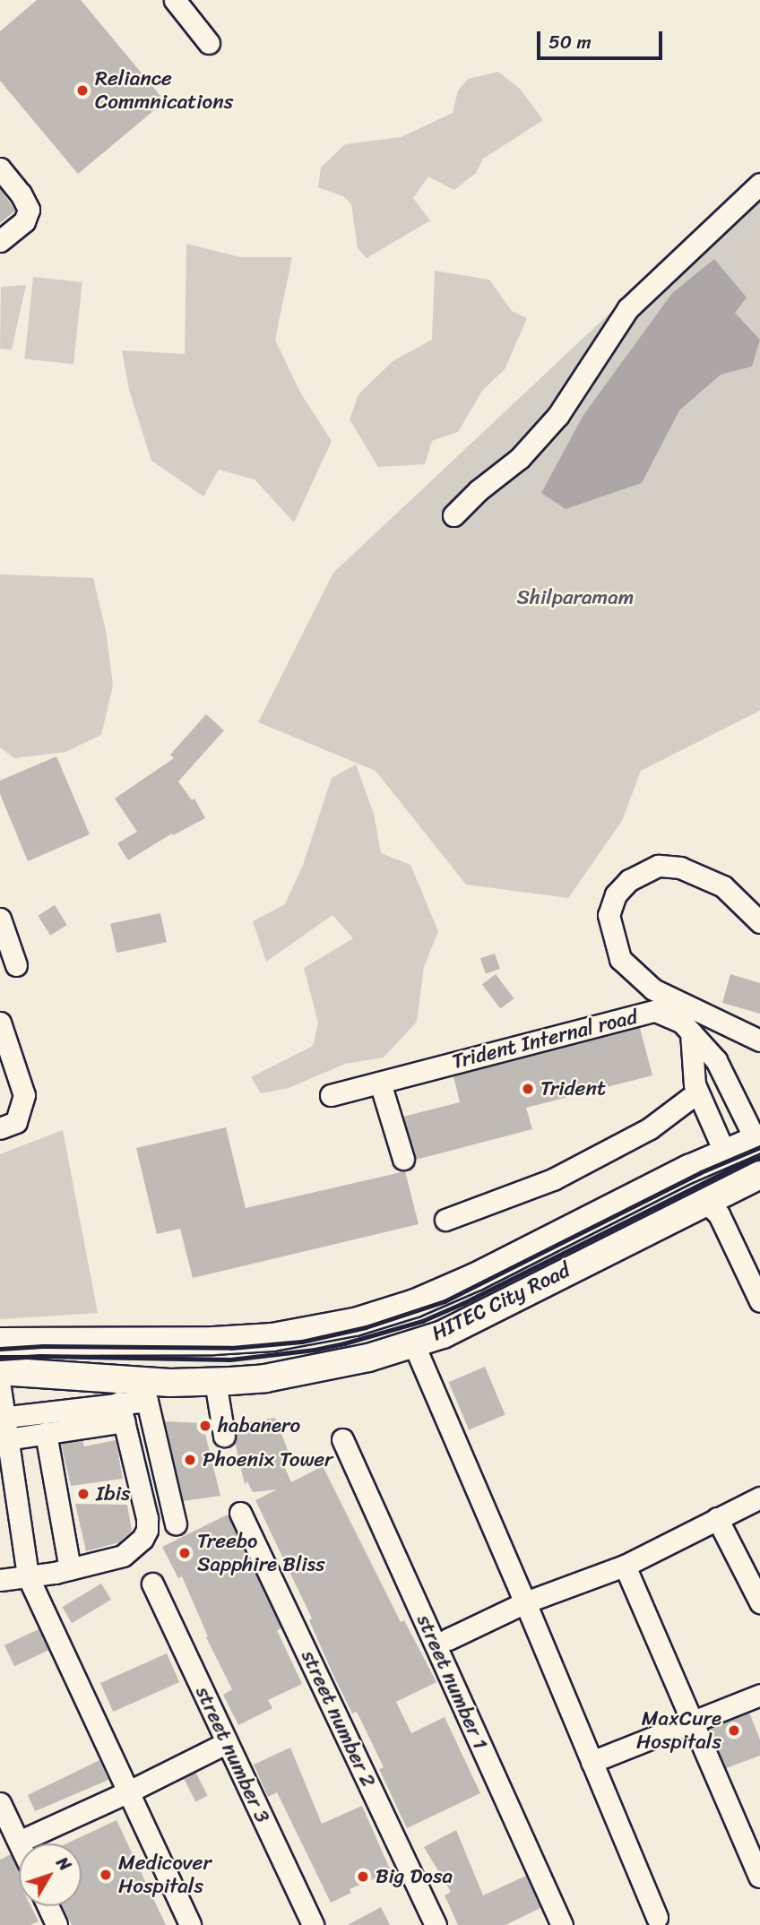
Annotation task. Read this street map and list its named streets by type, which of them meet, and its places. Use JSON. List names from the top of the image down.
{
  "streets": {
    "main road": ["HITEC City Road"],
    "street": [
      "Trident Internal road",
      "street number 1",
      "street number 2",
      "street number 3"
    ]
  },
  "crossings": [
    ["Trident Internal road", "HITEC City Road"]
  ],
  "parks": ["Shilparamam"],
  "places": [
    "Reliance Commnications",
    "Trident",
    "habanero",
    "Phoenix Tower",
    "Ibis",
    "Treebo Sapphire Bliss",
    "MaxCure Hospitals",
    "Medicover Hospitals",
    "Big Dosa"
  ],
  "scale_bar": "50 m",
  "north": "top right"
}
